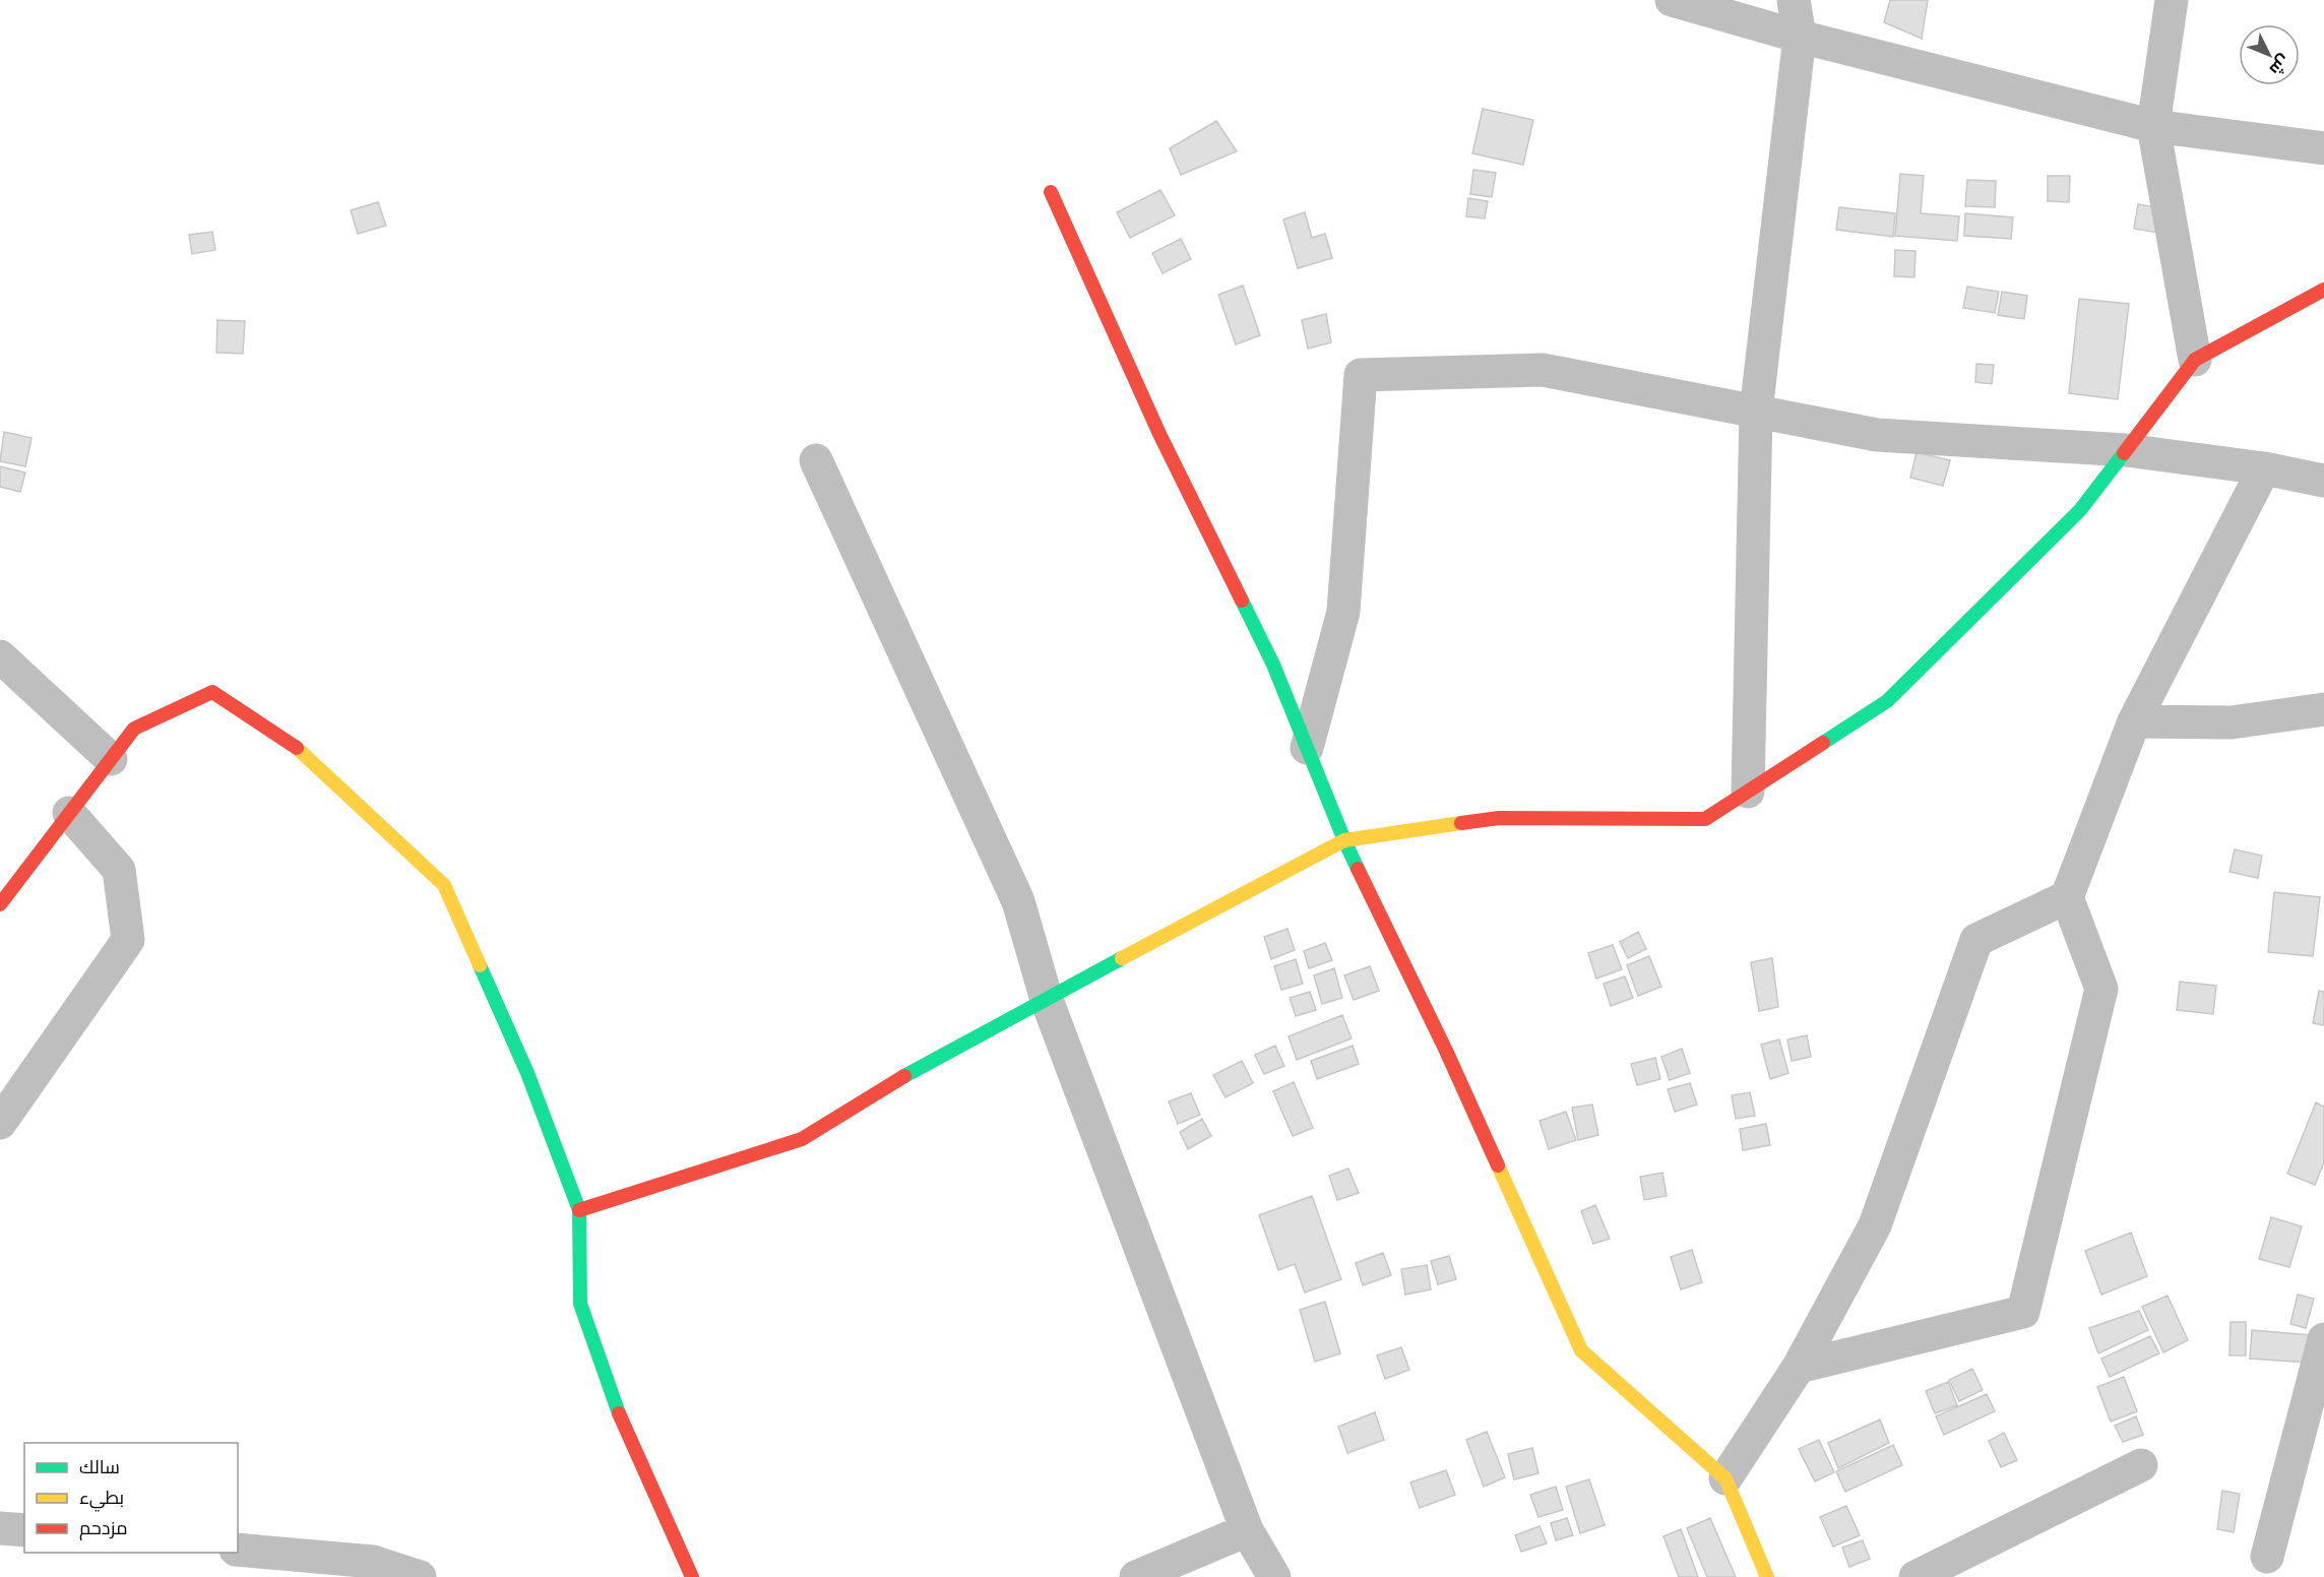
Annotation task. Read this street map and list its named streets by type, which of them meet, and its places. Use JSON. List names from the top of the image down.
{
  "legend": ["سالك", "بطيء", "مزدحم"],
  "north": "bottom right"
}
